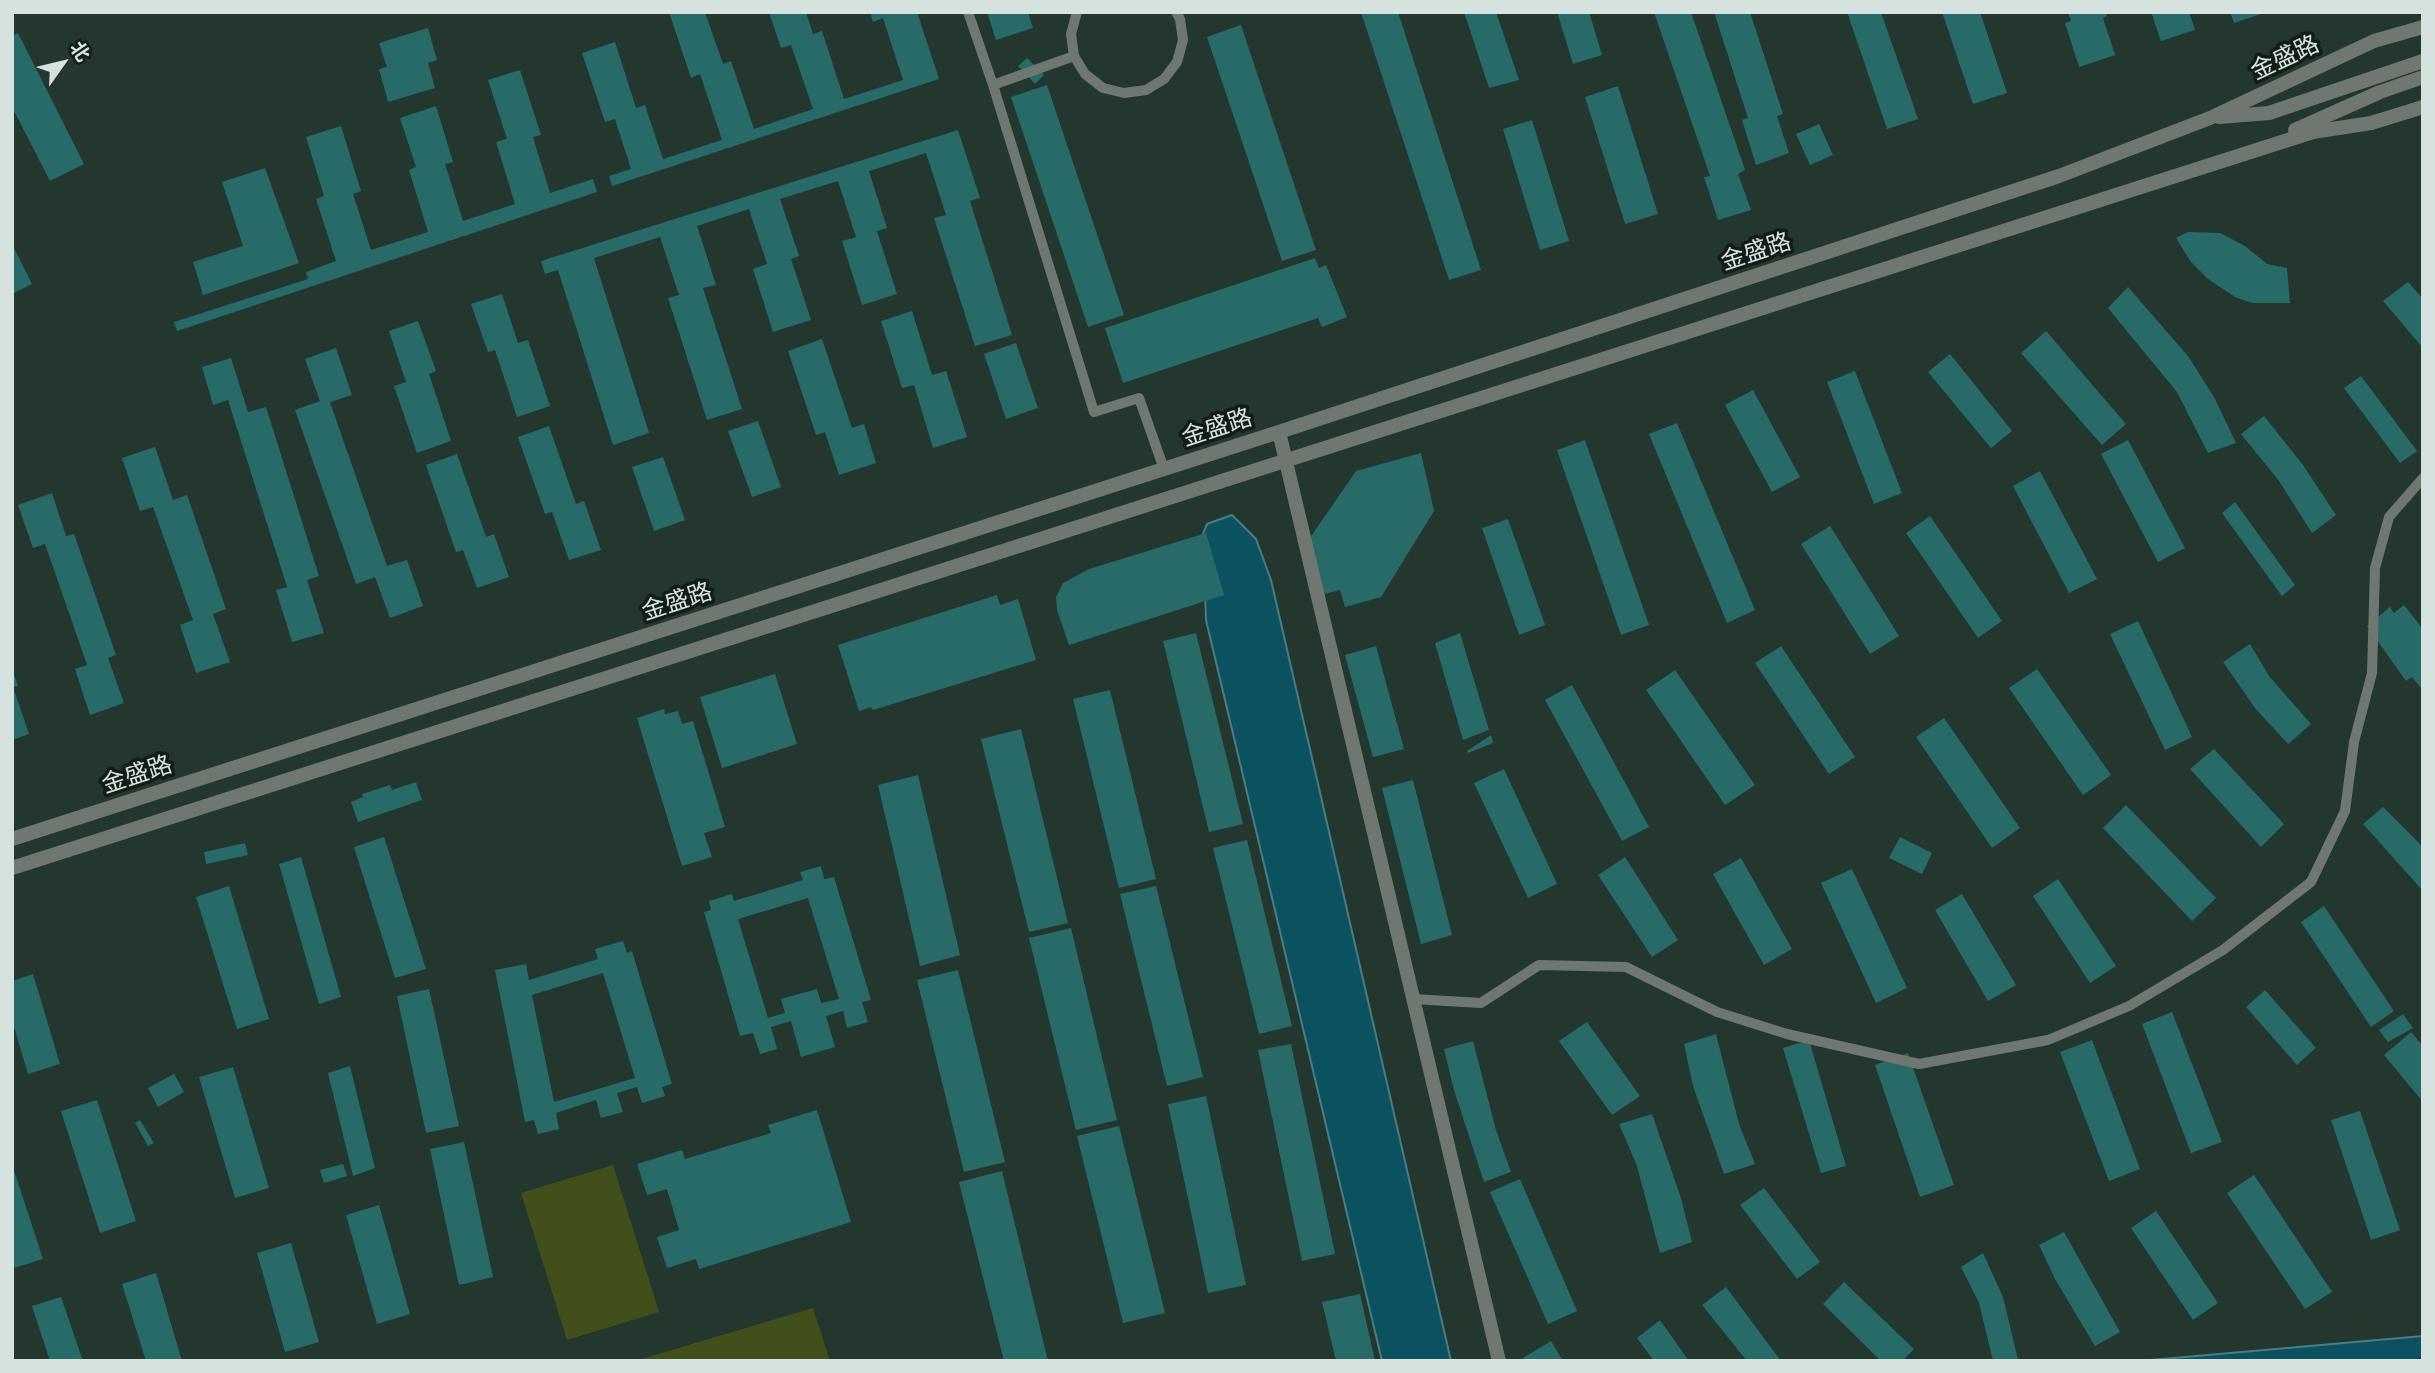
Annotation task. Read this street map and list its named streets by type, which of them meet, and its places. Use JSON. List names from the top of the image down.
{
  "streets": {
    "street": ["金盛路"]
  },
  "north": "top right"
}
